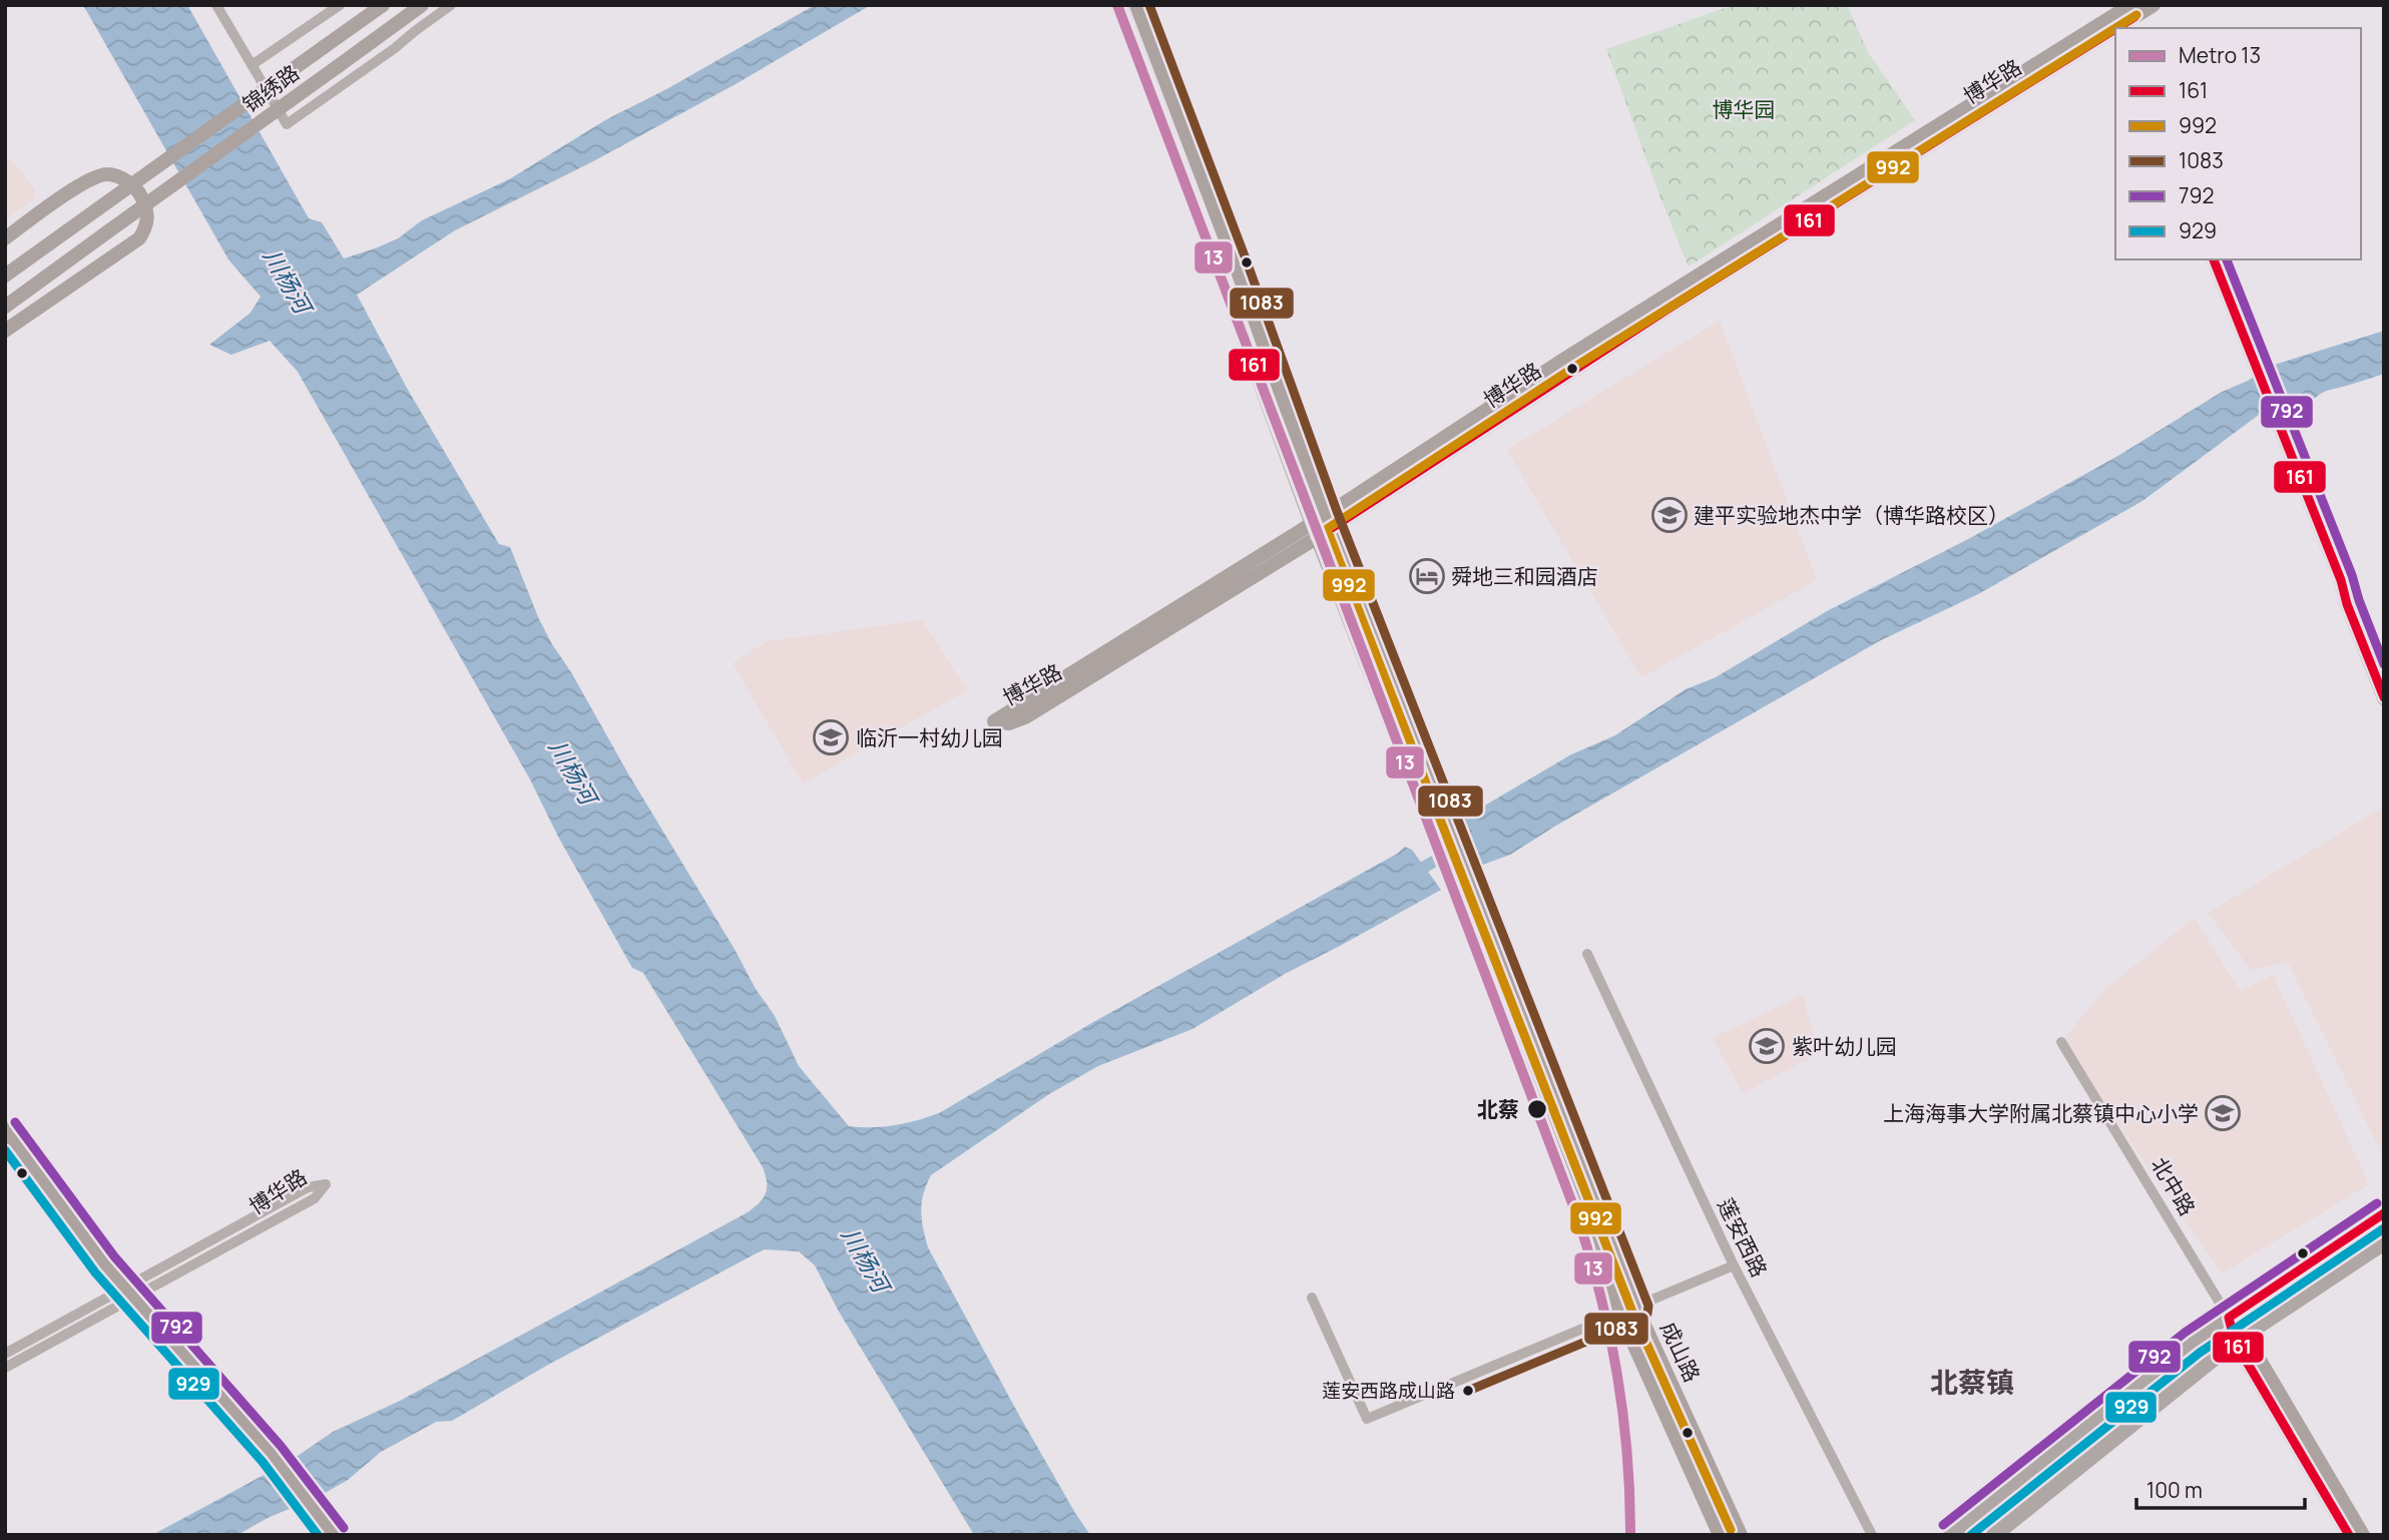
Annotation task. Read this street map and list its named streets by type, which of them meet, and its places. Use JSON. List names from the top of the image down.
{
  "streets": {
    "main road": [
      "博华路",
      "锦绣路",
      "北中路",
      "成山路"
    ],
    "street": ["莲安西路"]
  },
  "crossings": [
    ["博华路", "成山路"]
  ],
  "districts": ["北蔡镇"],
  "water": ["川杨河"],
  "parks": ["博华园"],
  "places": {
    "school or university": [
      "建平实验地杰中学（博华路校区）",
      "临沂一村幼儿园",
      "紫叶幼儿园",
      "上海海事大学附属北蔡镇中心小学"
    ],
    "hotel": ["舜地三和园酒店"],
    "other": ["北蔡", "莲安西路成山路"]
  },
  "lines": [
    "metro line 13",
    "transit line 161",
    "transit line 1083",
    "transit line 992",
    "transit line 792",
    "transit line 929"
  ],
  "legend": [
    "Metro 13",
    "161",
    "992",
    "1083",
    "792",
    "929"
  ],
  "scale_bar": "100 m"
}
